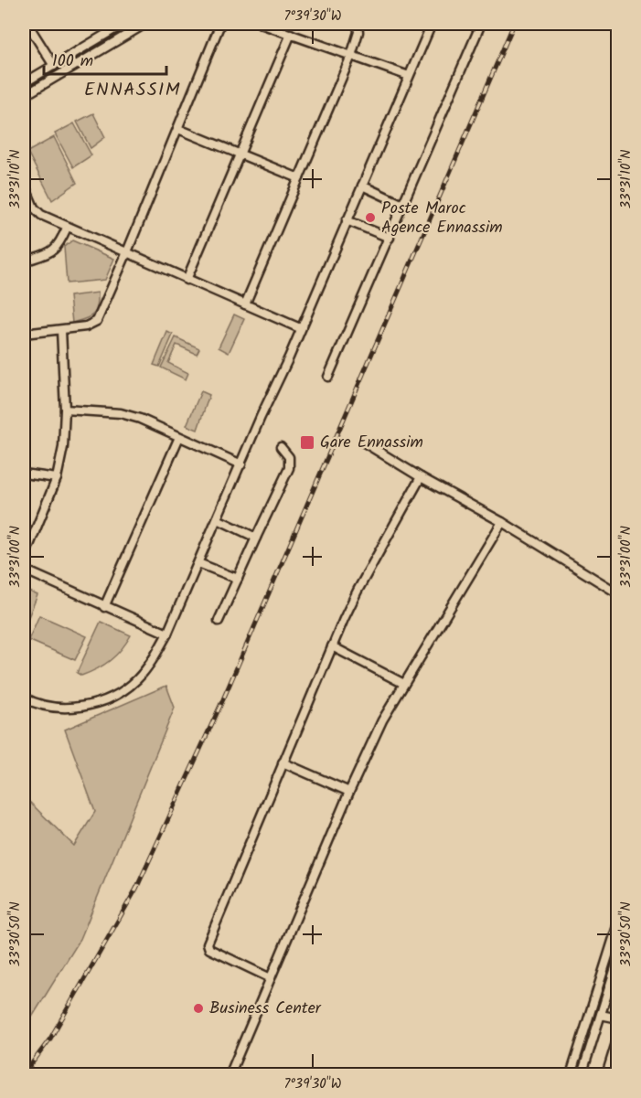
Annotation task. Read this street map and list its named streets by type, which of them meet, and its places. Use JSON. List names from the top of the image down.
{
  "districts": ["ENNASSIM"],
  "places": {
    "other": ["Poste Maroc Agence Ennassim", "Business Center"],
    "transit": ["Gare Ennassim"]
  },
  "scale_bar": "100 m",
  "coordinates": [
    "7°39'30\"W",
    "33°31'10\"N",
    "33°31'00\"N",
    "33°30'50\"N"
  ]
}
